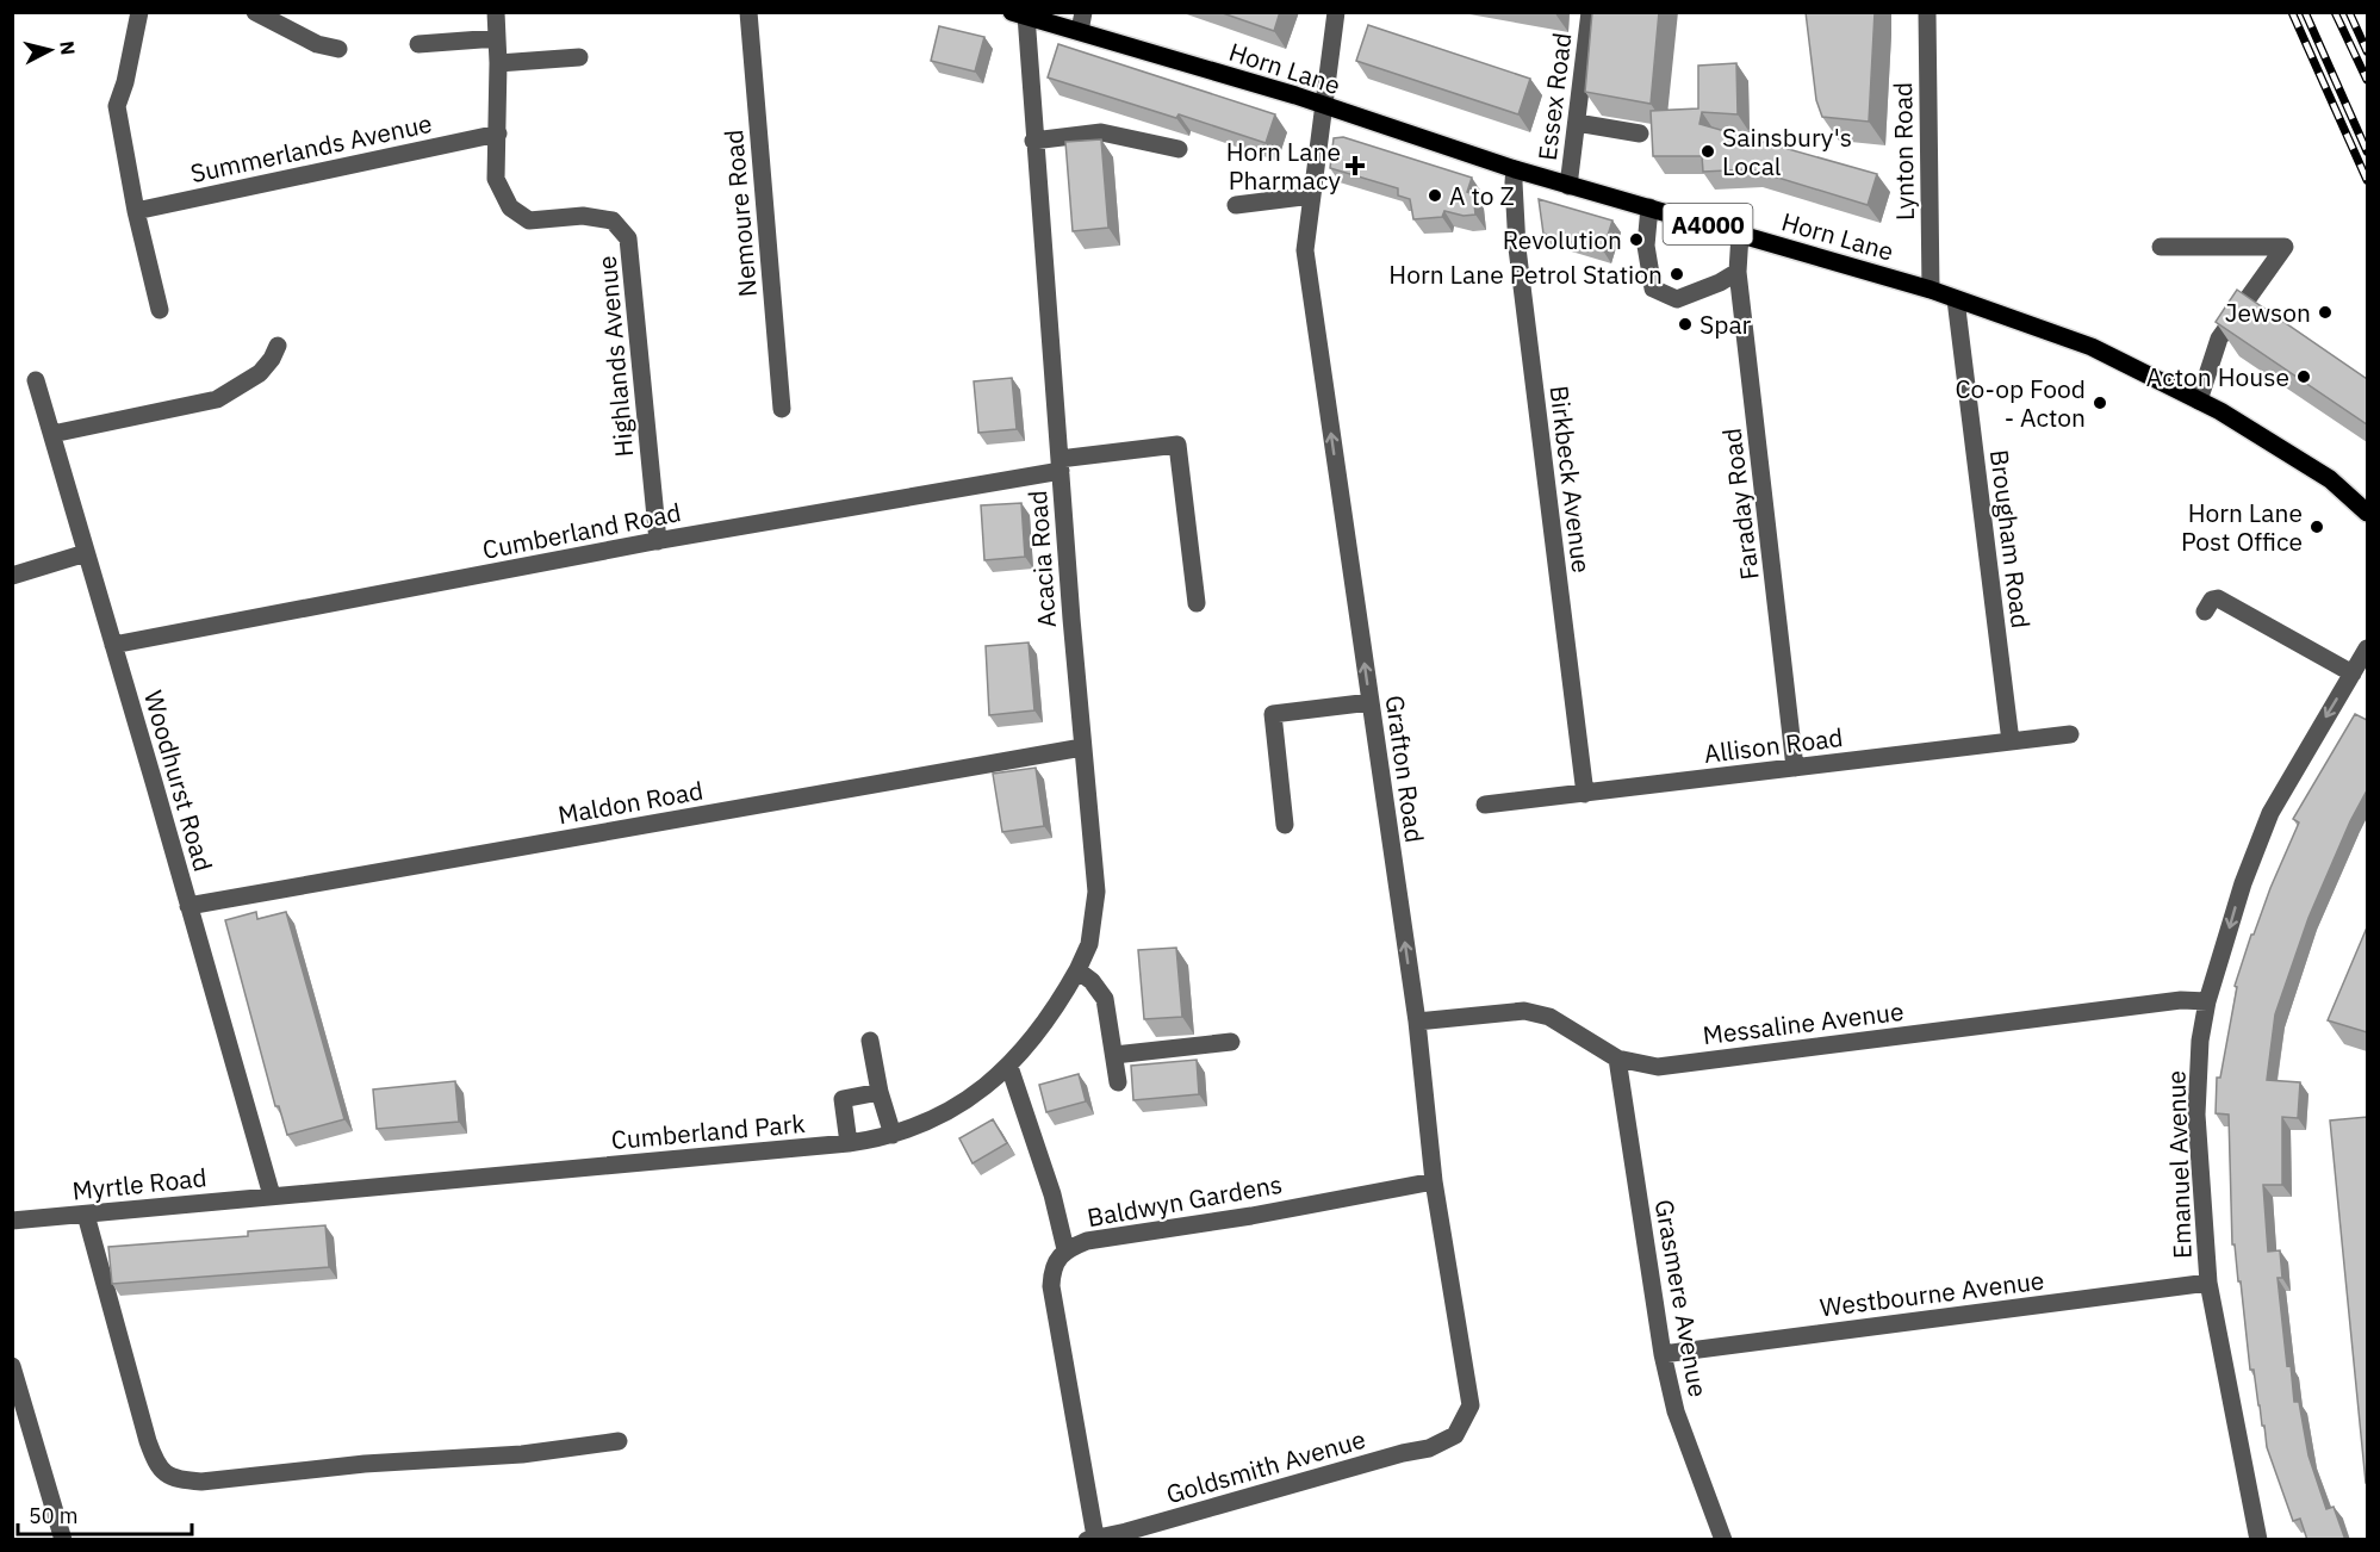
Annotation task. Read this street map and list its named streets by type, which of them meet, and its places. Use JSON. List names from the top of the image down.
{
  "streets": {
    "main road": ["Horn Lane", "A4000"],
    "street": [
      "Essex Road",
      "Summerlands Avenue",
      "Lynton Road",
      "Nemoure Road",
      "Highlands Avenue",
      "Birkbeck Avenue",
      "Faraday Road",
      "Cumberland Road",
      "Brougham Road",
      "Acacia Road",
      "Allison Road",
      "Grafton Road",
      "Woodhurst Road",
      "Maldon Road",
      "Messaline Avenue",
      "Cumberland Park",
      "Emanuel Avenue",
      "Myrtle Road",
      "Baldwyn Gardens",
      "Westbourne Avenue",
      "Grasmere Avenue",
      "Goldsmith Avenue"
    ]
  },
  "crossings": [
    ["Horn Lane", "Essex Road"],
    ["Horn Lane", "Lynton Road"],
    ["Horn Lane", "Birkbeck Avenue"],
    ["Horn Lane", "Faraday Road"],
    ["Horn Lane", "Brougham Road"],
    ["Horn Lane", "Acacia Road"],
    ["Horn Lane", "Grafton Road"],
    ["Summerlands Avenue", "Highlands Avenue"],
    ["Highlands Avenue", "Cumberland Road"],
    ["Birkbeck Avenue", "Allison Road"],
    ["Faraday Road", "Allison Road"],
    ["Cumberland Road", "Acacia Road"],
    ["Cumberland Road", "Woodhurst Road"],
    ["Brougham Road", "Allison Road"],
    ["Acacia Road", "Maldon Road"],
    ["Acacia Road", "Cumberland Park"],
    ["Grafton Road", "Messaline Avenue"],
    ["Grafton Road", "Baldwyn Gardens"],
    ["Grafton Road", "Goldsmith Avenue"],
    ["Woodhurst Road", "Maldon Road"],
    ["Woodhurst Road", "Cumberland Park"],
    ["Woodhurst Road", "Myrtle Road"],
    ["Messaline Avenue", "Emanuel Avenue"],
    ["Messaline Avenue", "Grasmere Avenue"],
    ["Cumberland Park", "Myrtle Road"],
    ["Emanuel Avenue", "Westbourne Avenue"],
    ["Baldwyn Gardens", "Goldsmith Avenue"],
    ["Westbourne Avenue", "Grasmere Avenue"]
  ],
  "one_way": ["Grafton Road", "Emanuel Avenue"],
  "places": {
    "other": [
      "Sainsbury's Local",
      "A to Z",
      "Revolution",
      "Horn Lane Petrol Station",
      "Jewson",
      "Spar",
      "Acton House",
      "Co-op Food - Acton",
      "Horn Lane Post Office"
    ],
    "health": ["Horn Lane Pharmacy"]
  },
  "scale_bar": "50 m",
  "north": "right"
}
